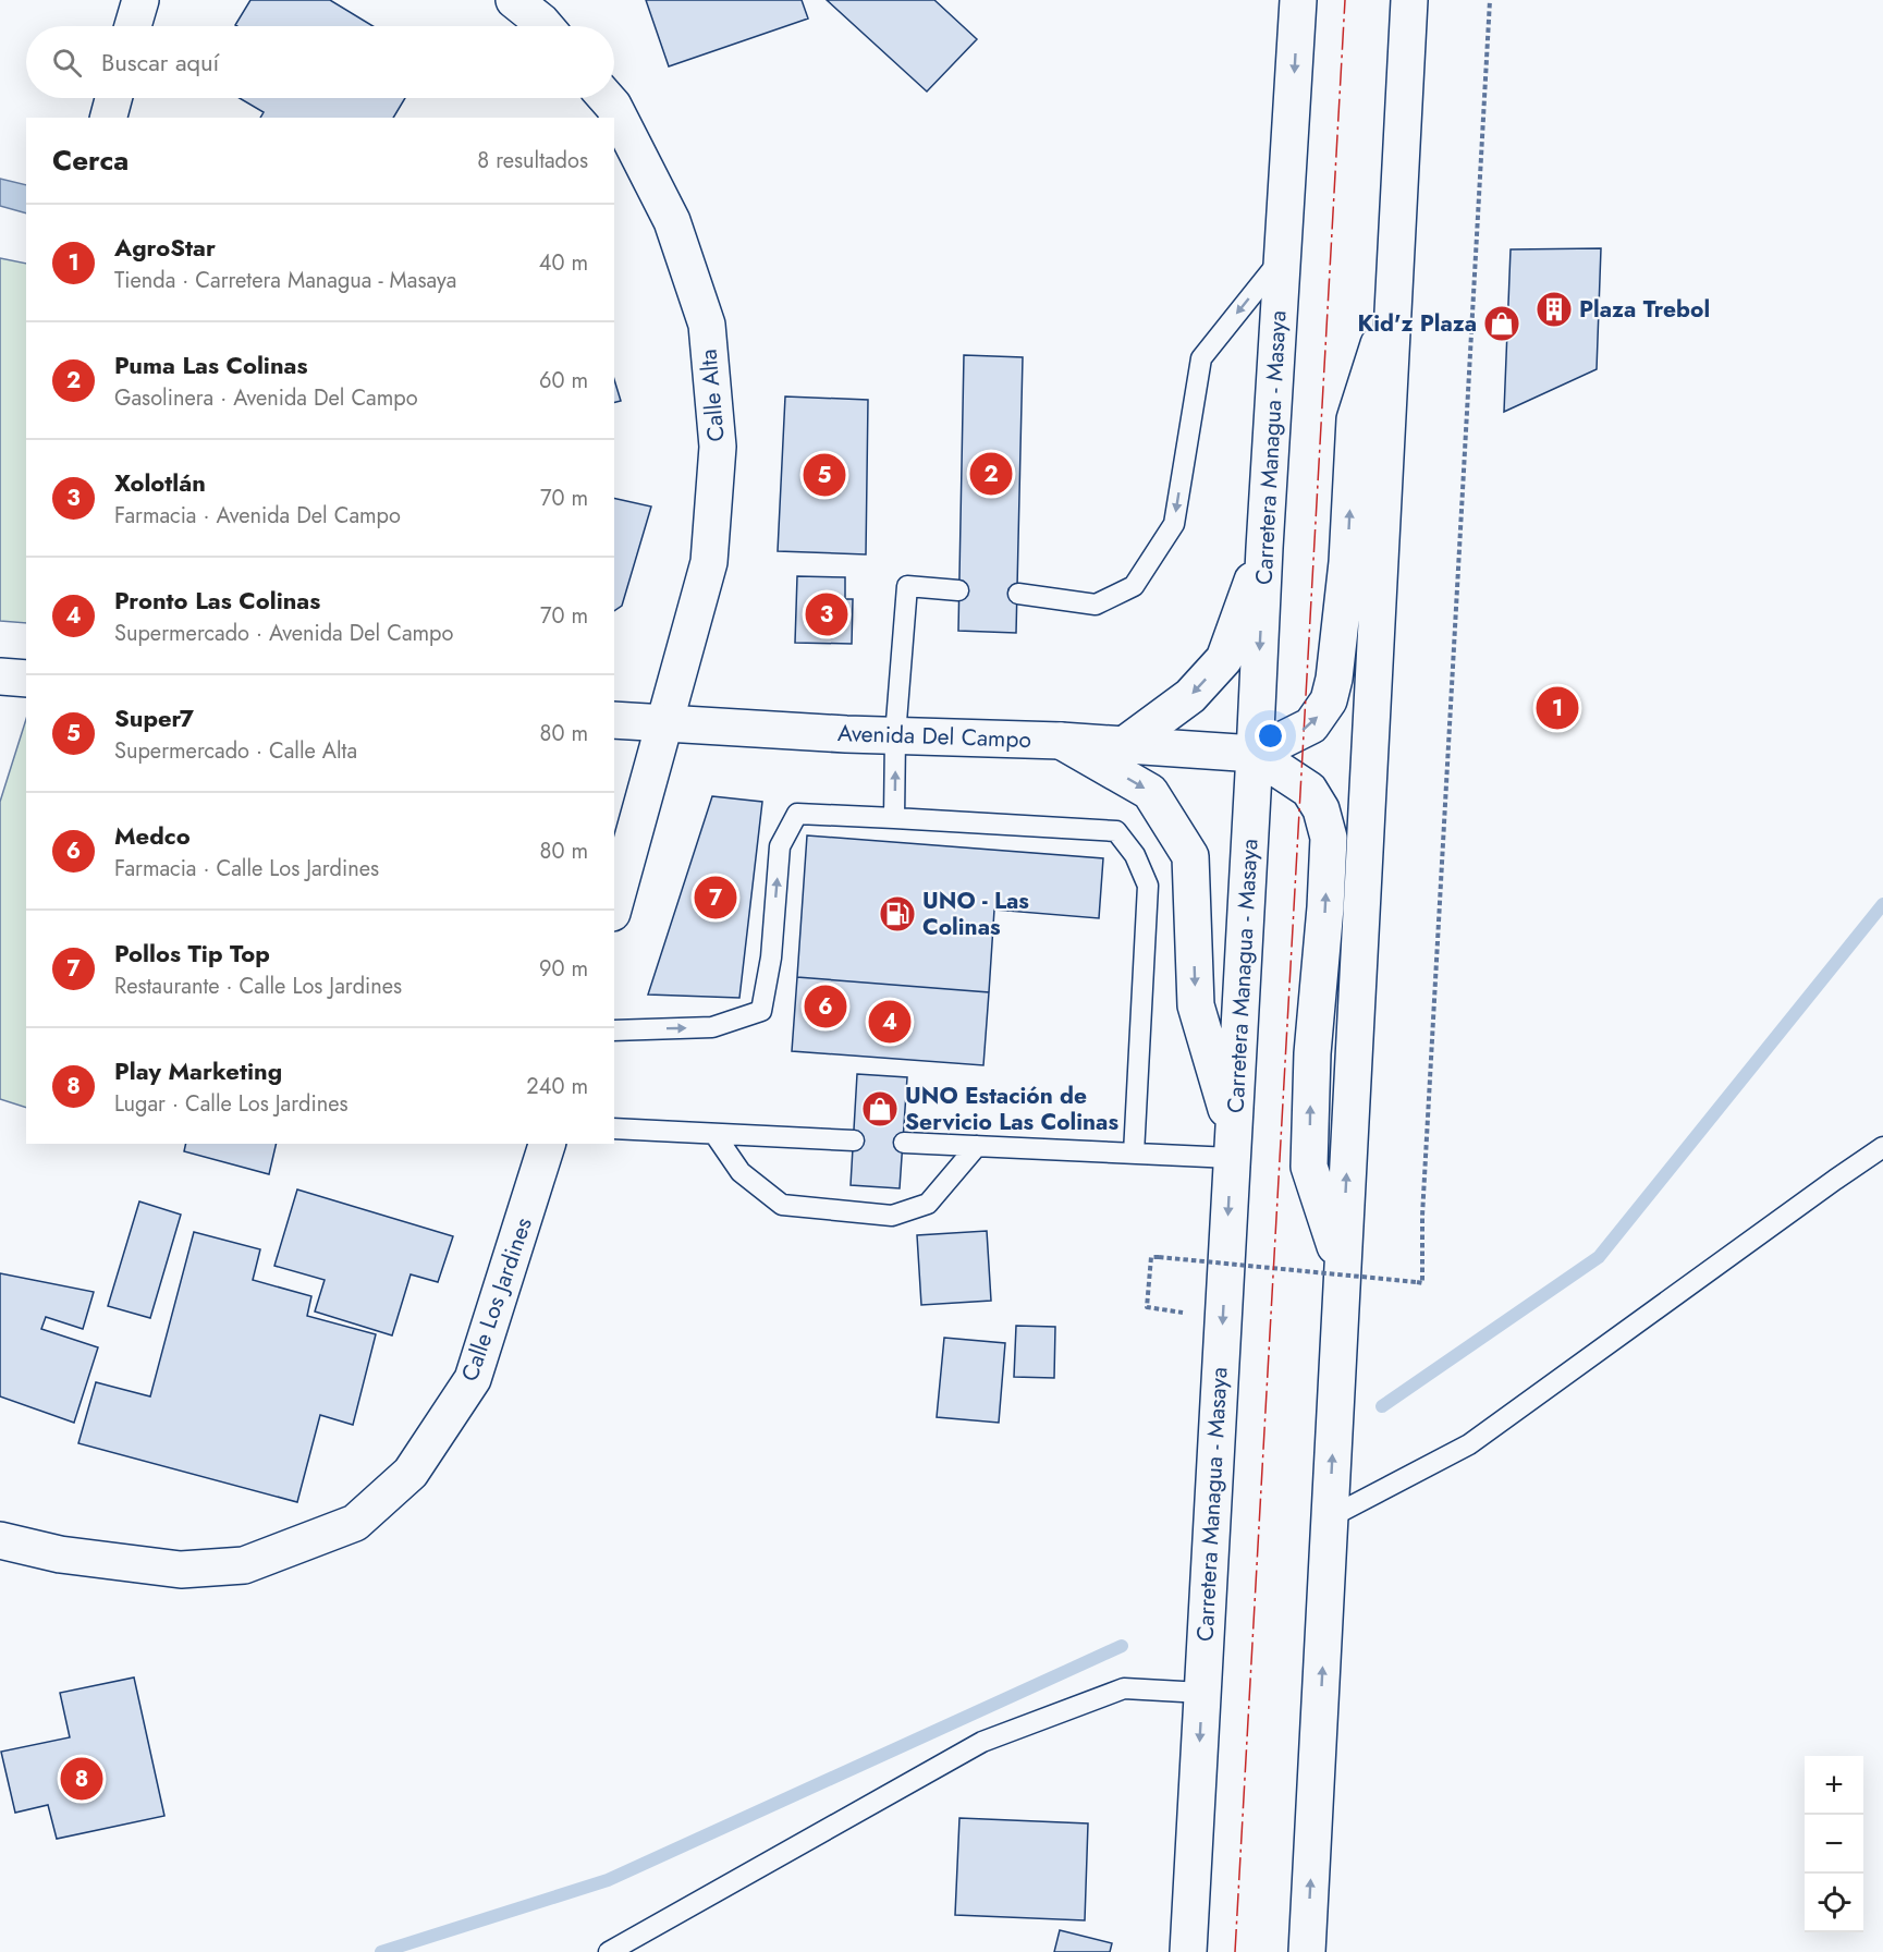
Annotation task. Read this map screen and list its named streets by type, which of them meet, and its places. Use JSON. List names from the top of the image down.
{
  "streets": {
    "main road": [
      "Calle Alta",
      "Carretera Managua - Masaya",
      "Avenida Del Campo",
      "Calle Los Jardines"
    ]
  },
  "crossings": [
    ["Calle Alta", "Avenida Del Campo"],
    ["Carretera Managua - Masaya", "Avenida Del Campo"]
  ],
  "places": {
    "building": ["Plaza Trebol"],
    "shop": ["Kid'z Plaza", "UNO Estación de Servicio Las Colinas"],
    "fuel station": ["UNO - Las Colinas"]
  },
  "page": {
    "search": "Buscar aquí",
    "heading": ["Cerca", "8 resultados"],
    "list": [
      {
        "mark": "1",
        "name": "AgroStar",
        "note": "Tienda · Carretera Managua - Masaya",
        "value": "40 m"
      },
      {
        "mark": "2",
        "name": "Puma Las Colinas",
        "note": "Gasolinera · Avenida Del Campo",
        "value": "60 m"
      },
      {
        "mark": "3",
        "name": "Xolotlán",
        "note": "Farmacia · Avenida Del Campo",
        "value": "70 m"
      },
      {
        "mark": "4",
        "name": "Pronto Las Colinas",
        "note": "Supermercado · Avenida Del Campo",
        "value": "70 m"
      },
      {
        "mark": "5",
        "name": "Super7",
        "note": "Supermercado · Calle Alta",
        "value": "80 m"
      },
      {
        "mark": "6",
        "name": "Medco",
        "note": "Farmacia · Calle Los Jardines",
        "value": "80 m"
      },
      {
        "mark": "7",
        "name": "Pollos Tip Top",
        "note": "Restaurante · Calle Los Jardines",
        "value": "90 m"
      },
      {
        "mark": "8",
        "name": "Play Marketing",
        "note": "Lugar · Calle Los Jardines",
        "value": "240 m"
      }
    ],
    "pins": [
      "2",
      "5",
      "3",
      "1",
      "7",
      "6",
      "4",
      "8"
    ],
    "map_buttons": ["+", "−"]
  }
}
